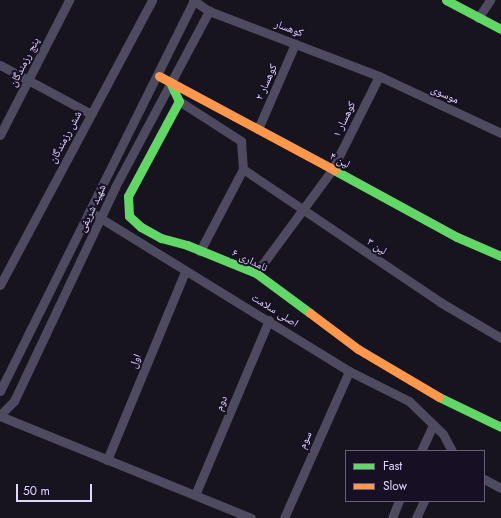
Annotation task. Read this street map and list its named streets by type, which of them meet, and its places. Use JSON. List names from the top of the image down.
{
  "streets": {
    "street": [
      "کوهسار",
      "پنج رزمندگان",
      "کوهسار ۲",
      "موسوی",
      "کوهسار ۱",
      "شش رزمندگان",
      "لین ۴",
      "شهید شریفی",
      "لین ۳",
      "نامداری ۶",
      "اصلی سلامت",
      "اول",
      "دوم",
      "سوم"
    ]
  },
  "crossings": [
    ["کوهسار", "کوهسار ۲"],
    ["کوهسار", "موسوی"],
    ["کوهسار", "کوهسار ۱"],
    ["کوهسار", "شهید شریفی"],
    ["کوهسار ۲", "لین ۴"],
    ["موسوی", "کوهسار ۱"],
    ["کوهسار ۱", "لین ۴"],
    ["کوهسار ۱", "لین ۳"],
    ["کوهسار ۱", "نامداری ۶"],
    ["لین ۴", "شهید شریفی"],
    ["شهید شریفی", "اصلی سلامت"],
    ["شهید شریفی", "اول"],
    ["شهید شریفی", "دوم"],
    ["اصلی سلامت", "اول"],
    ["اصلی سلامت", "دوم"],
    ["اصلی سلامت", "سوم"]
  ],
  "legend": ["Fast", "Slow"],
  "scale_bar": "50 m"
}
